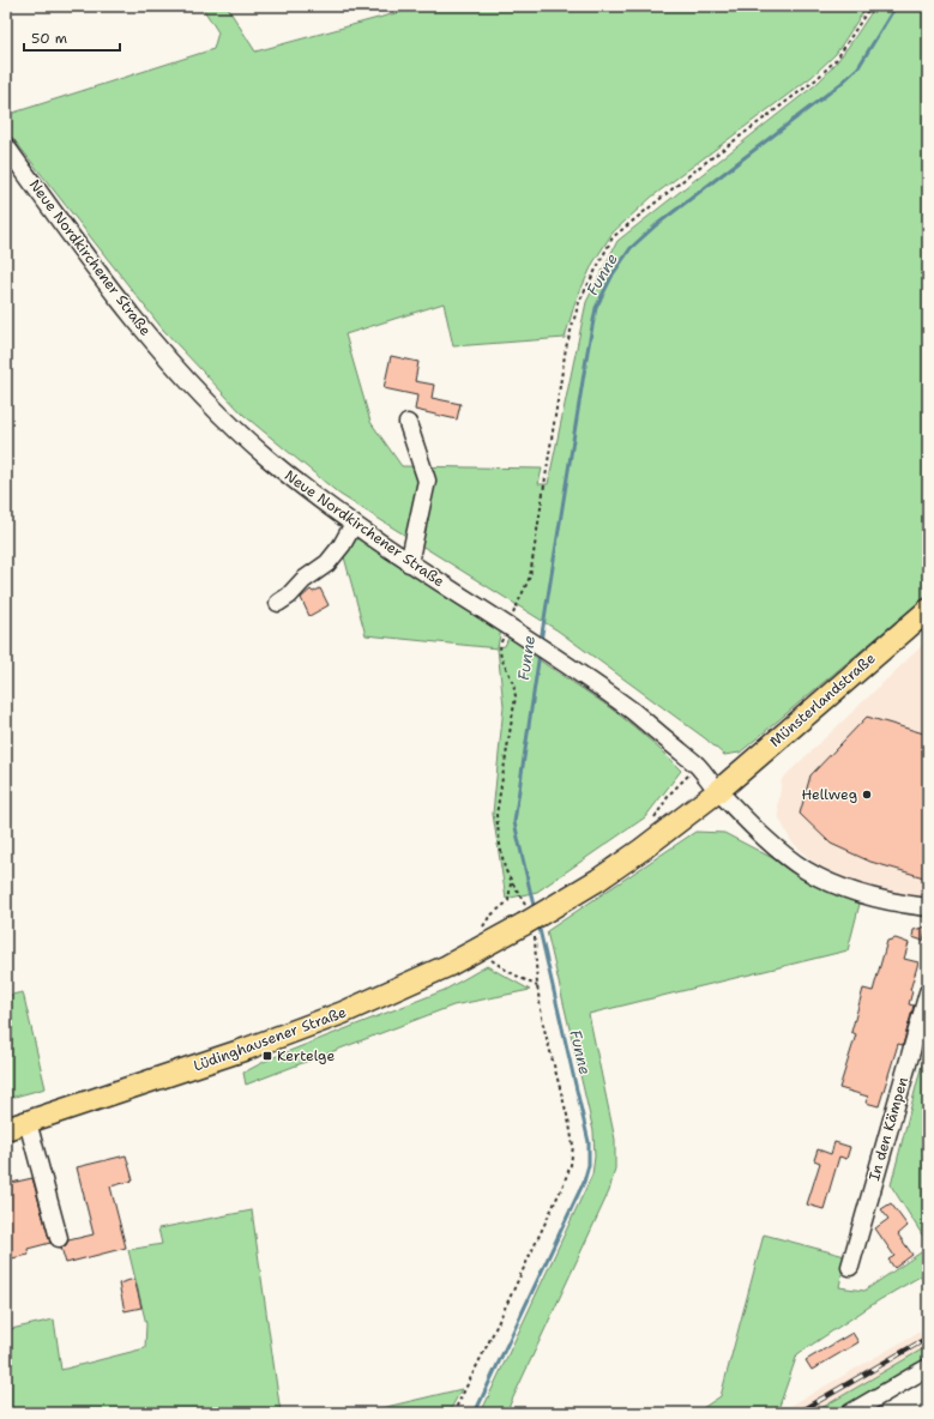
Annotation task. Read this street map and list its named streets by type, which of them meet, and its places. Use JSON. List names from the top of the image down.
{
  "streets": {
    "main road": ["Münsterlandstraße", "Lüdinghausener Straße"],
    "street": ["Neue Nordkirchener Straße", "In den Kämpen"]
  },
  "crossings": [
    ["Neue Nordkirchener Straße", "Münsterlandstraße"],
    ["Neue Nordkirchener Straße", "Lüdinghausener Straße"],
    ["Münsterlandstraße", "Lüdinghausener Straße"]
  ],
  "water": ["Funne"],
  "places": {
    "other": ["Hellweg"],
    "transit": ["Kertelge"]
  },
  "scale_bar": "50 m"
}
